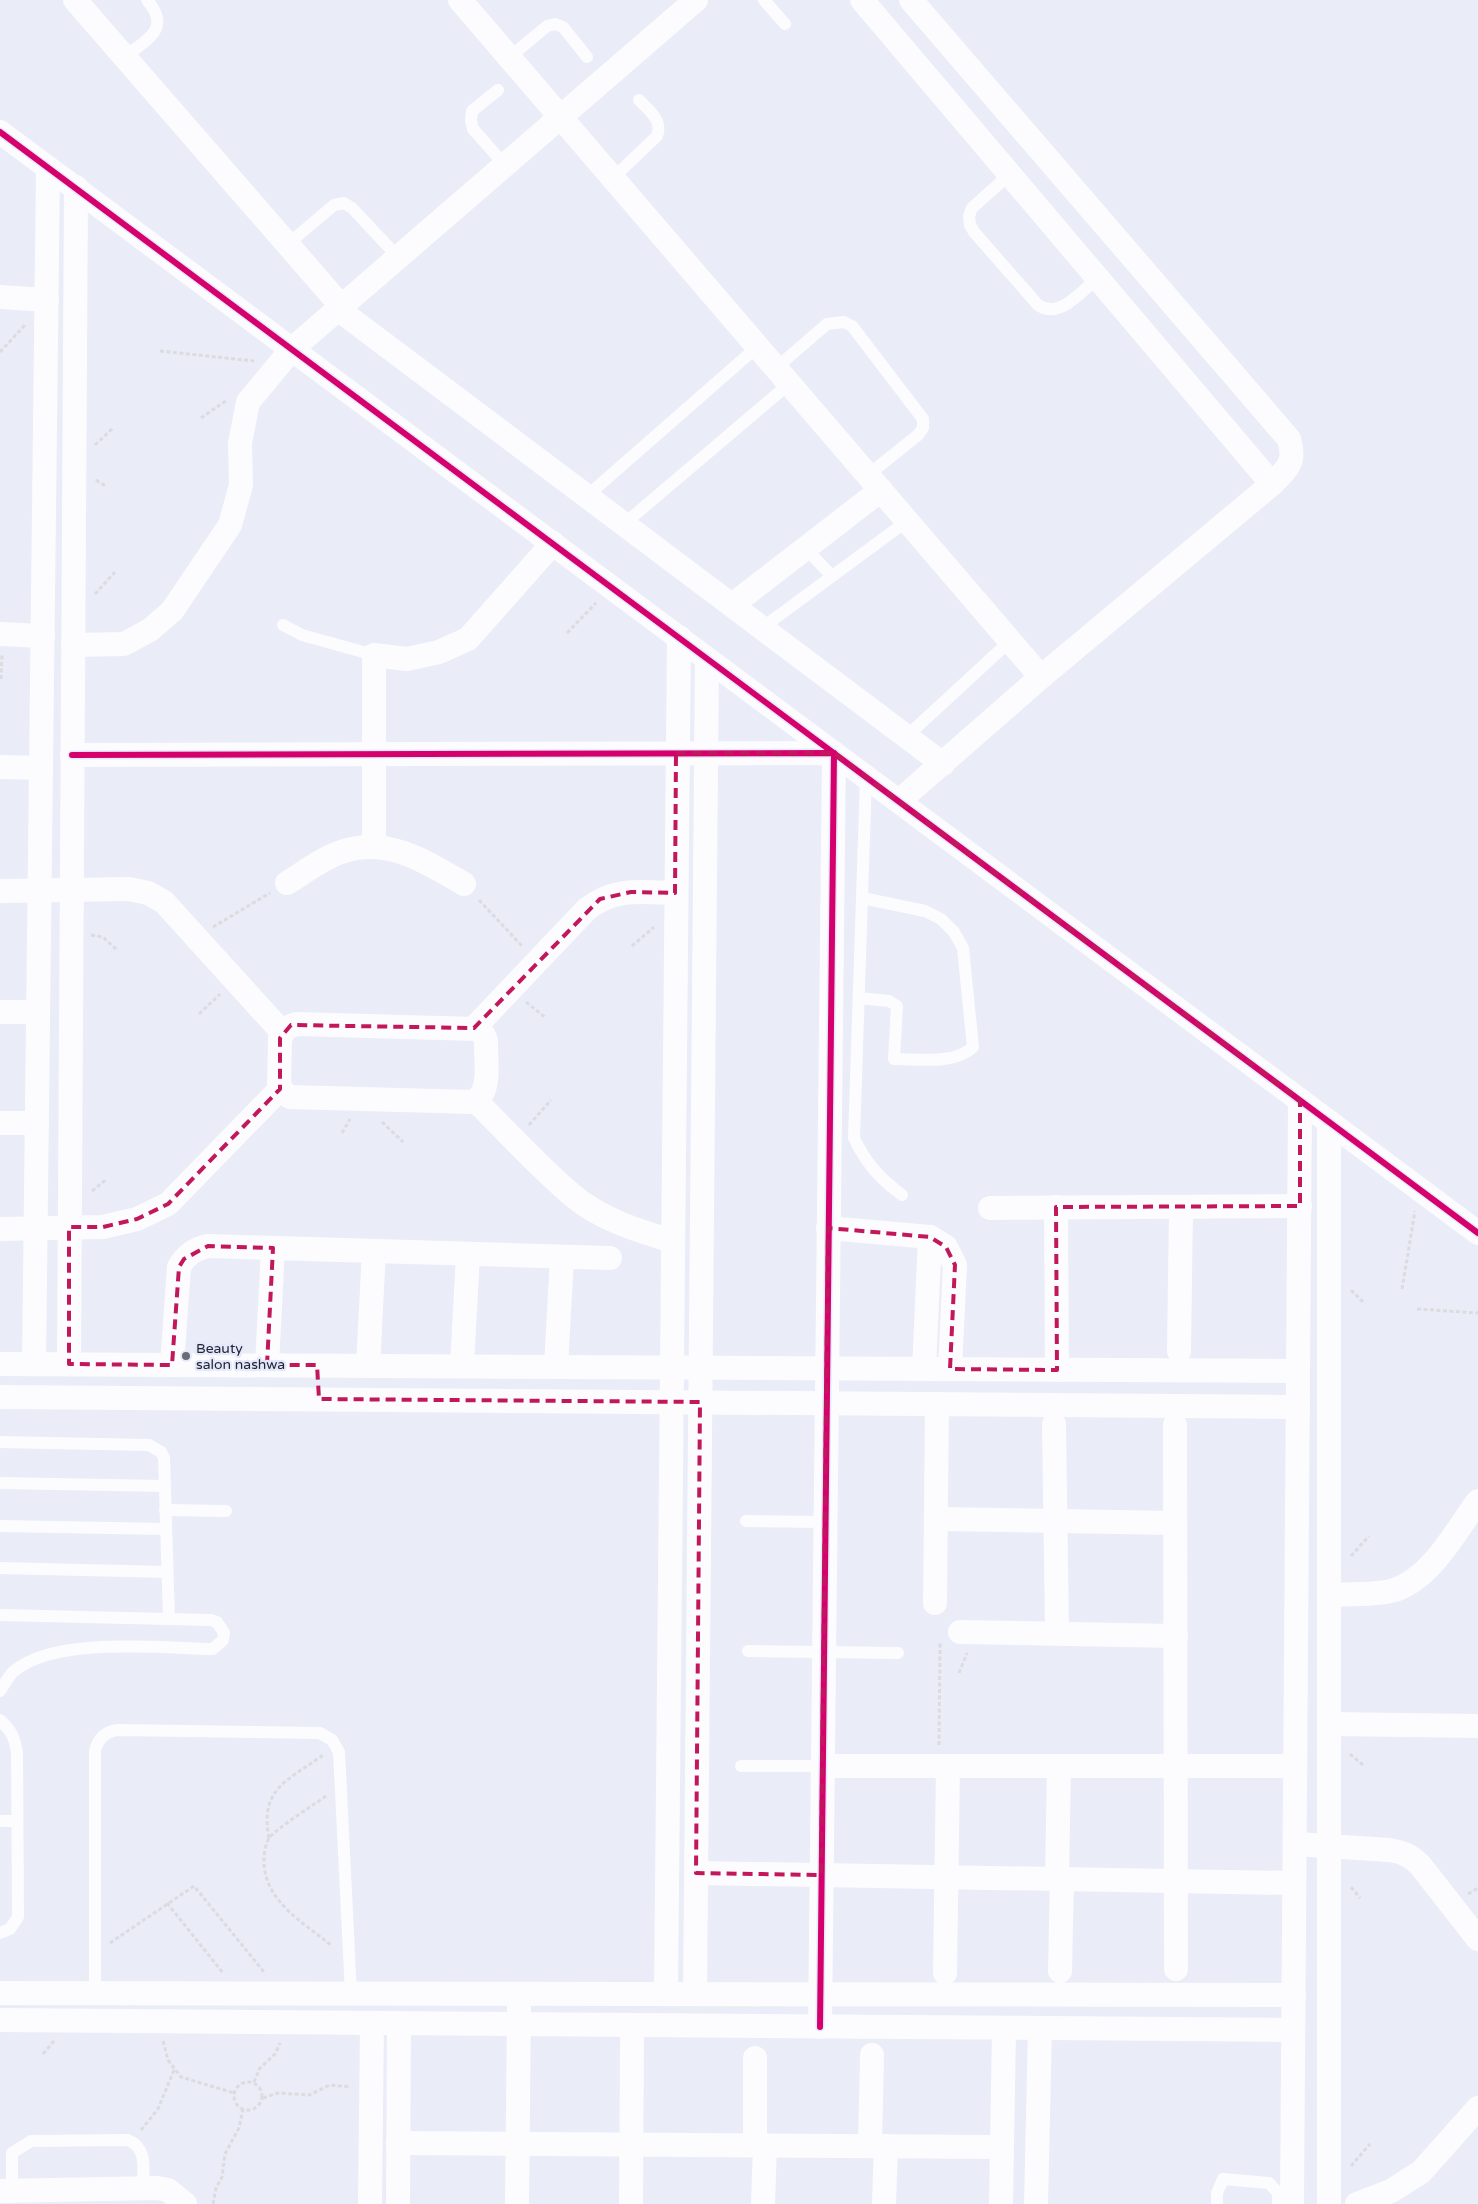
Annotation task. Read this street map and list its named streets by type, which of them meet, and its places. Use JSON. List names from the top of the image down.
{
  "places": ["Beauty salon nashwa"]
}
